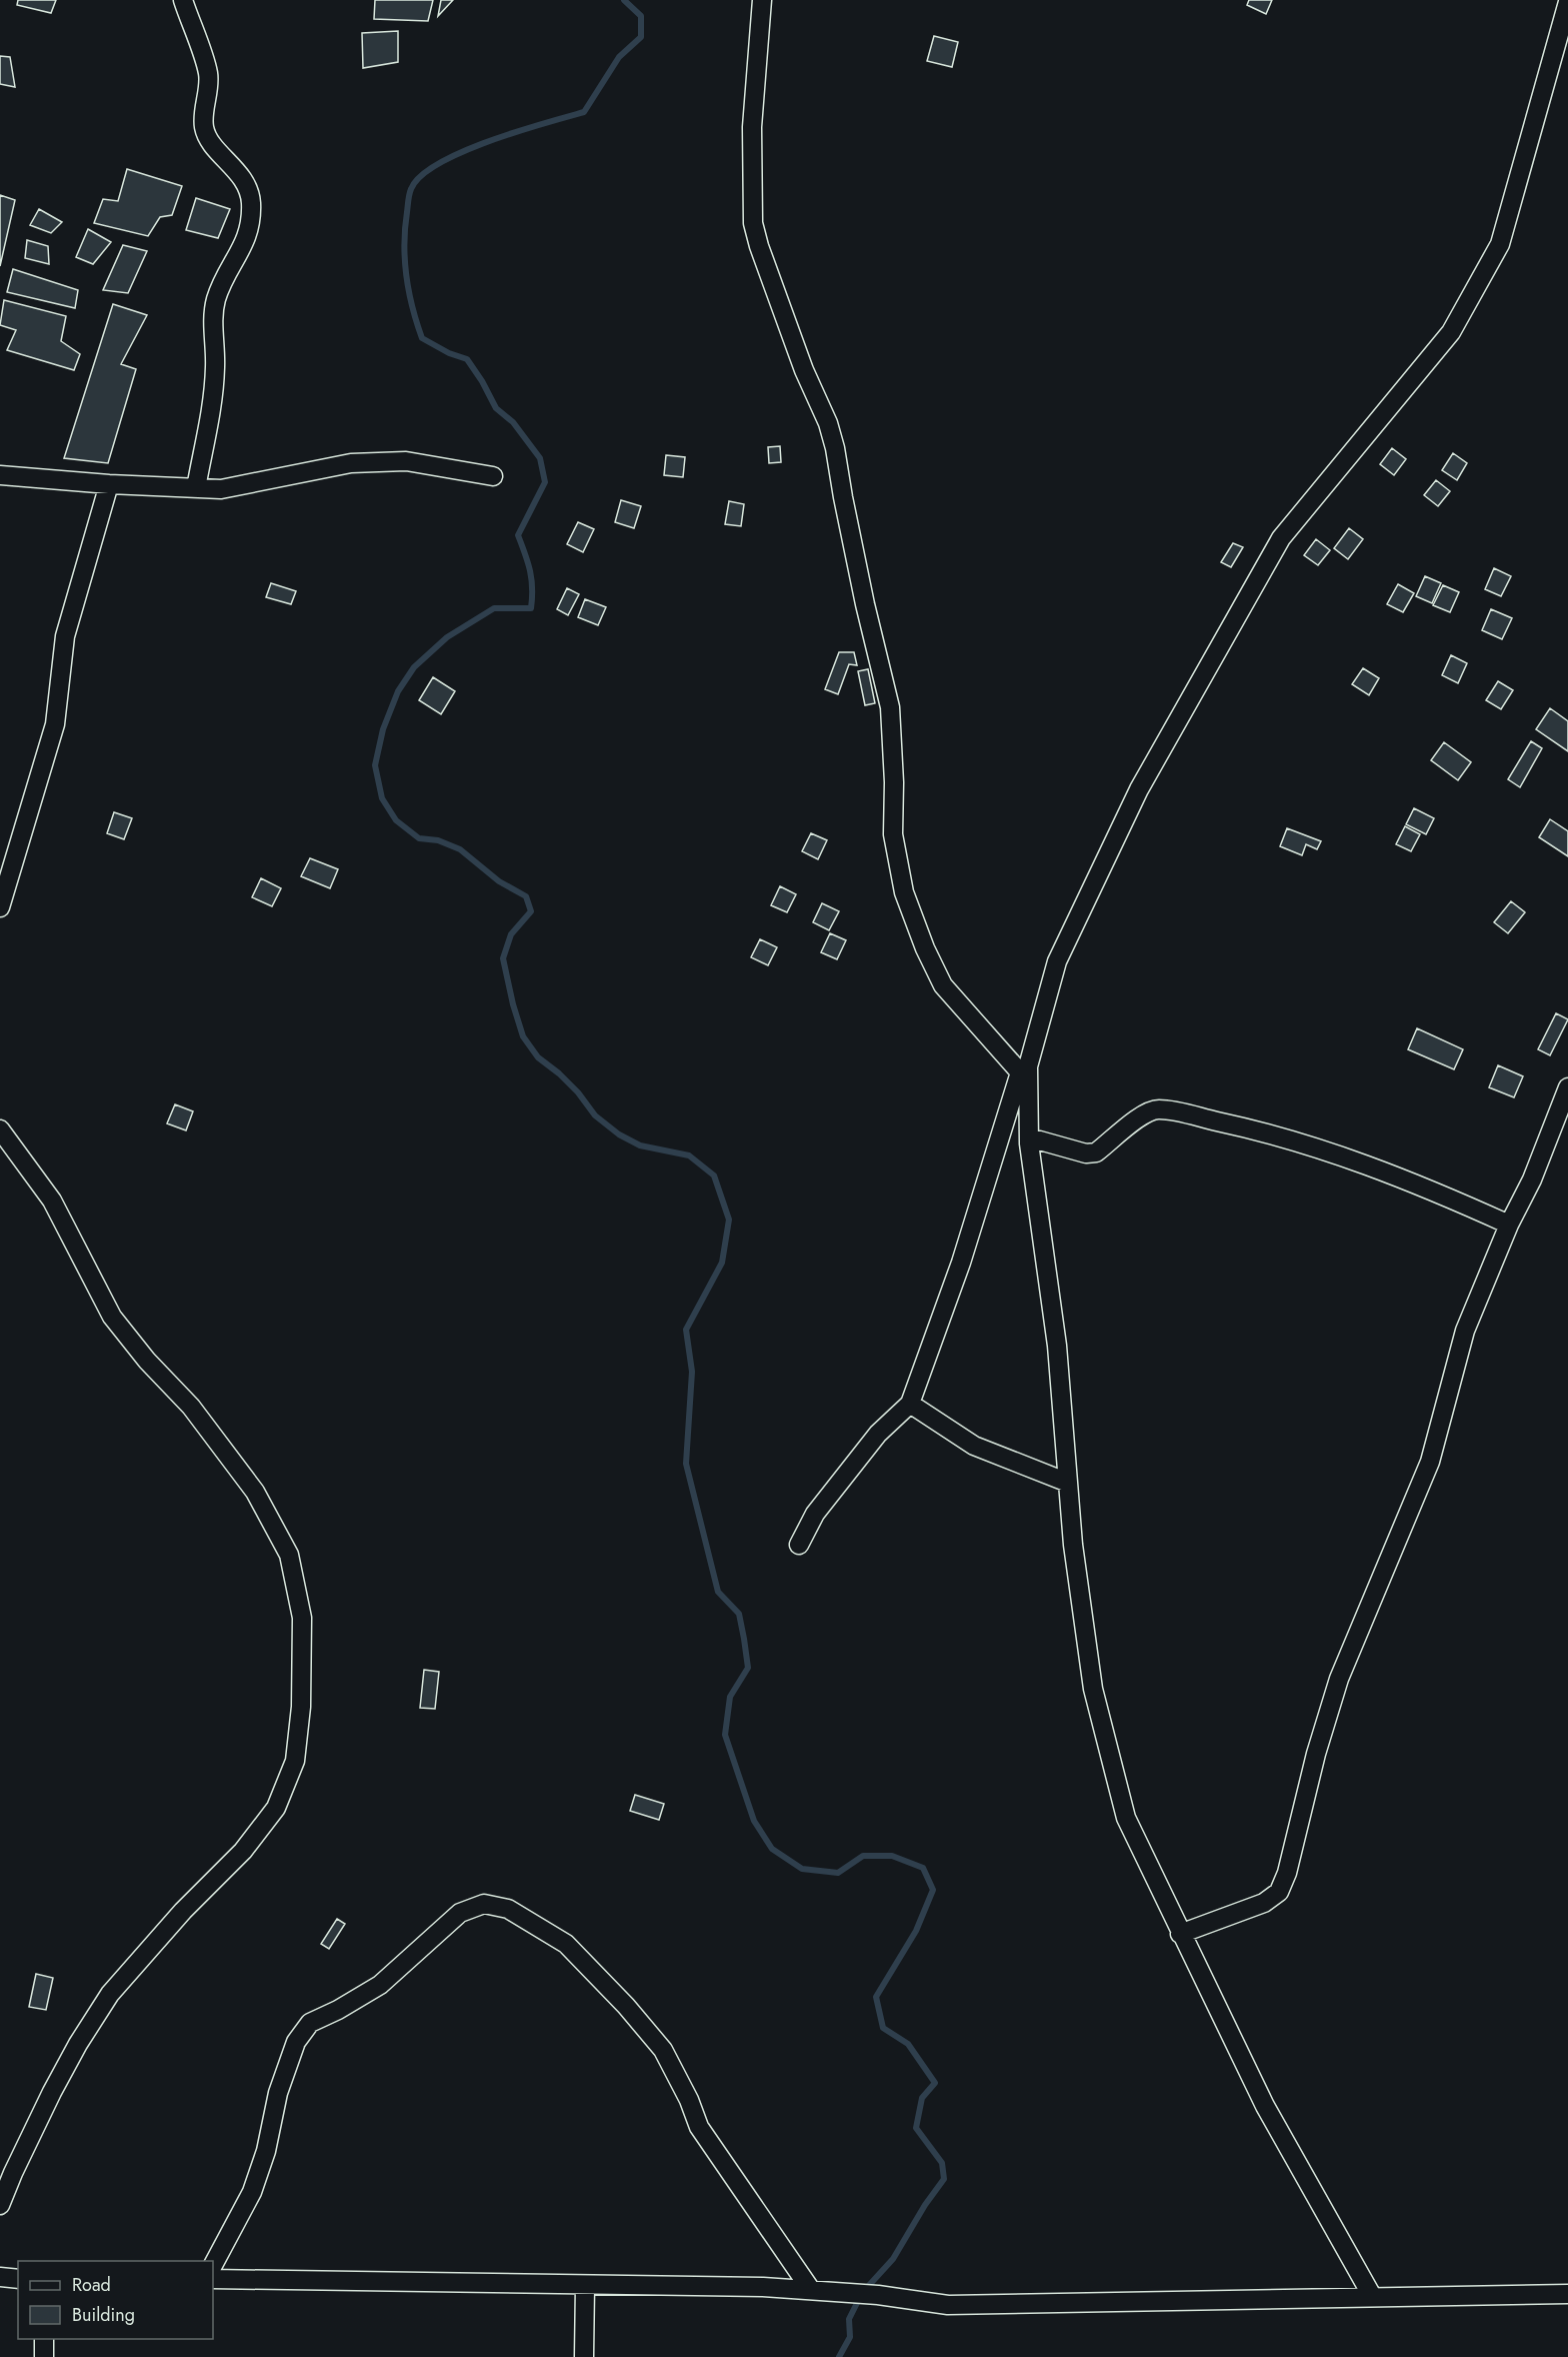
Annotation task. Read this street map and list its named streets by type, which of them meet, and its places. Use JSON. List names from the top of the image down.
{
  "legend": ["Road", "Building"]
}
